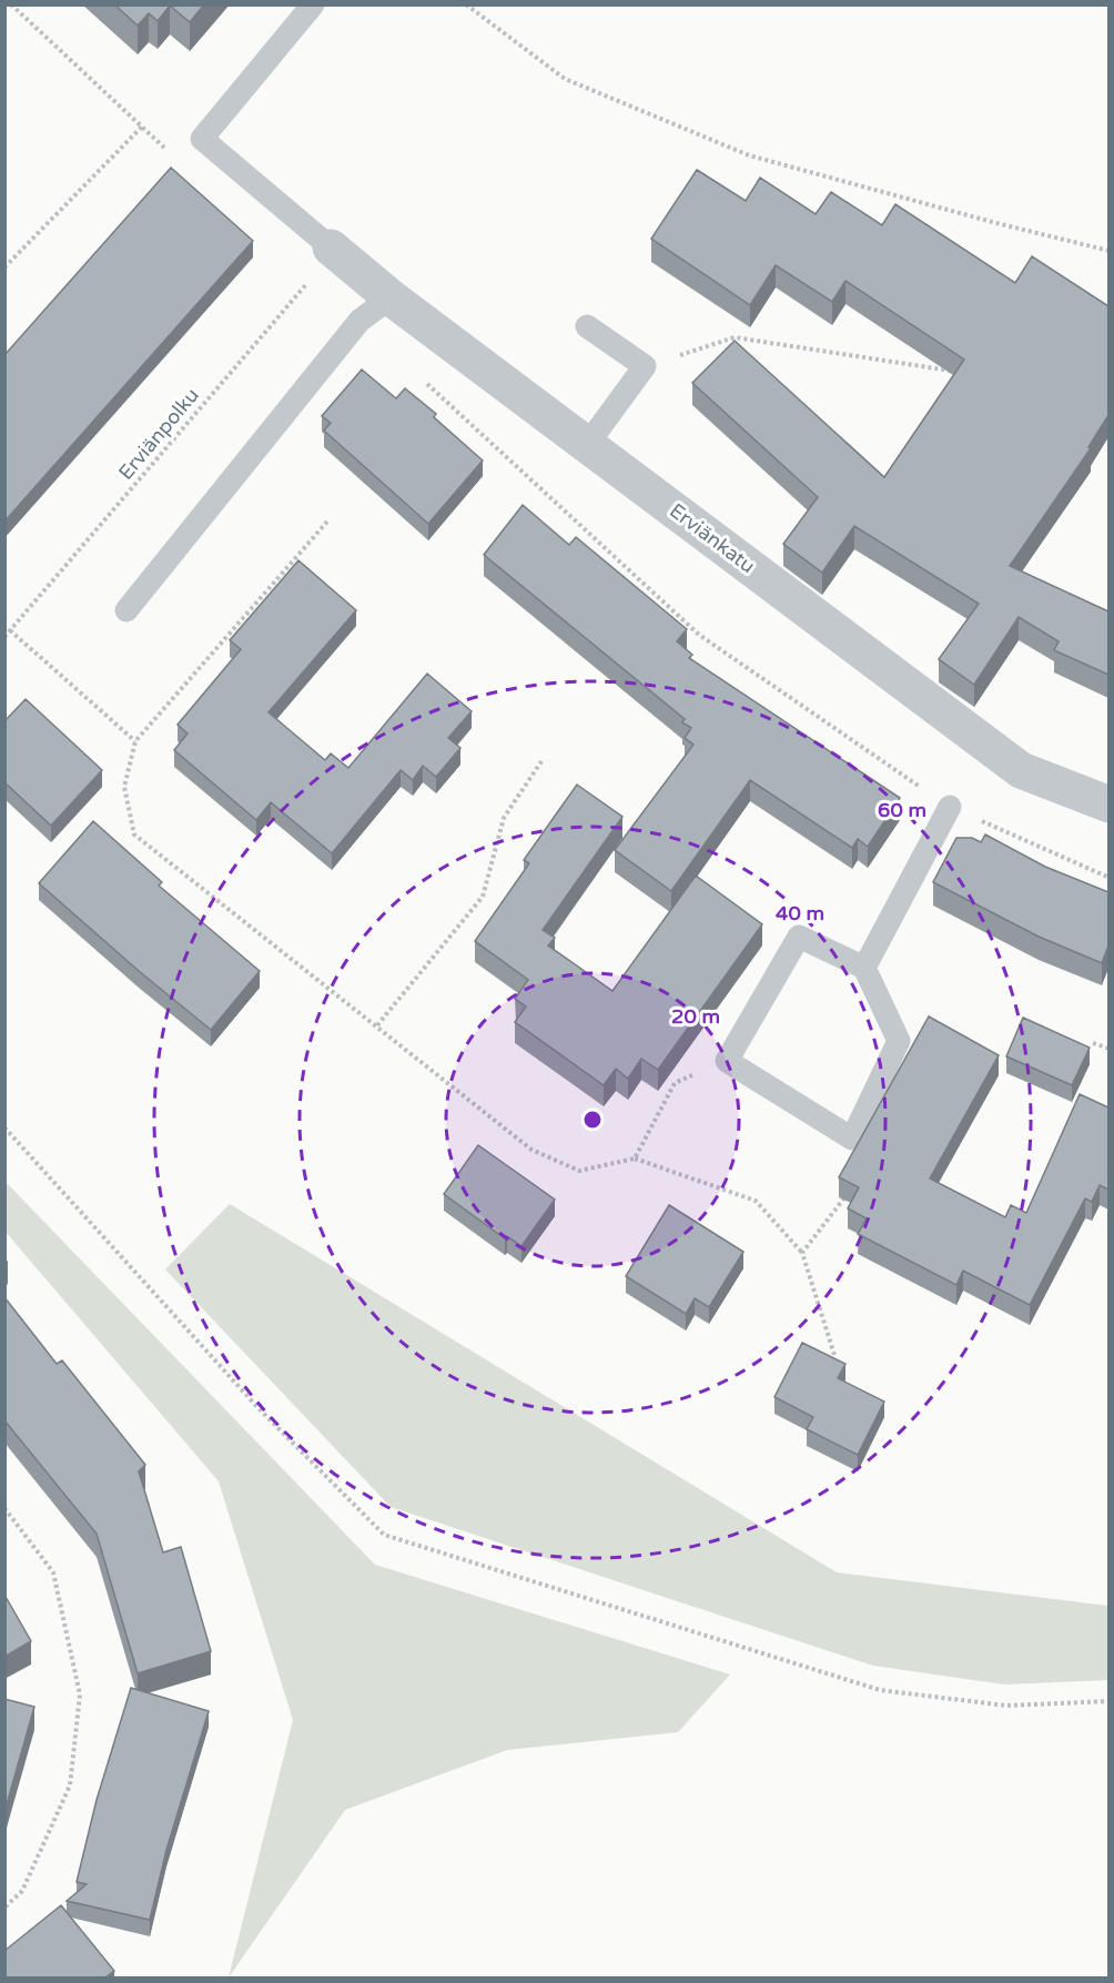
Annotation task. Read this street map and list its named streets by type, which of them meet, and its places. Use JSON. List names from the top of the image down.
{
  "streets": {
    "street": ["Erviänkatu"],
    "path": ["Erviänpolku"]
  },
  "crossings": [
    ["Erviänpolku", "Erviänkatu"]
  ],
  "rings": ["60 m", "40 m", "20 m"]
}
